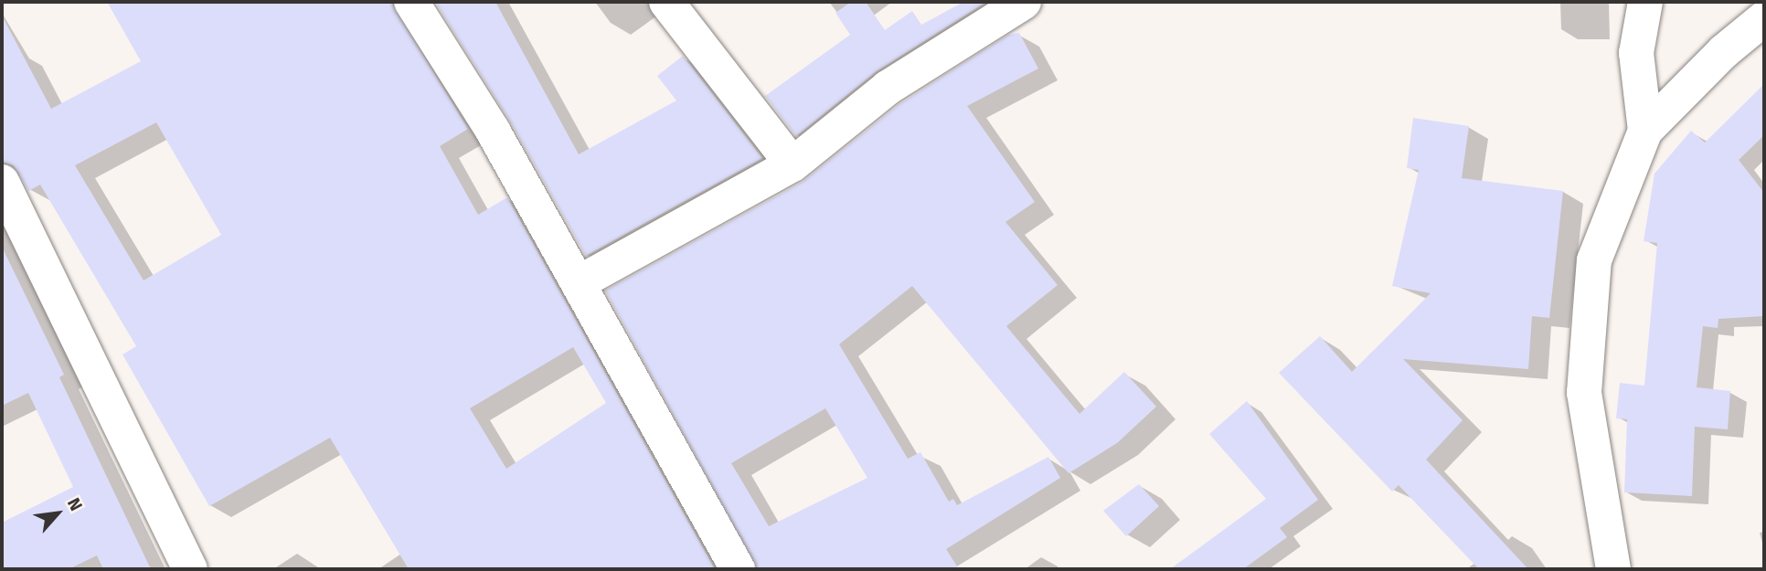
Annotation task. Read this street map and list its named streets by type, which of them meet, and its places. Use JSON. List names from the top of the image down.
{
  "north": "top right"
}
